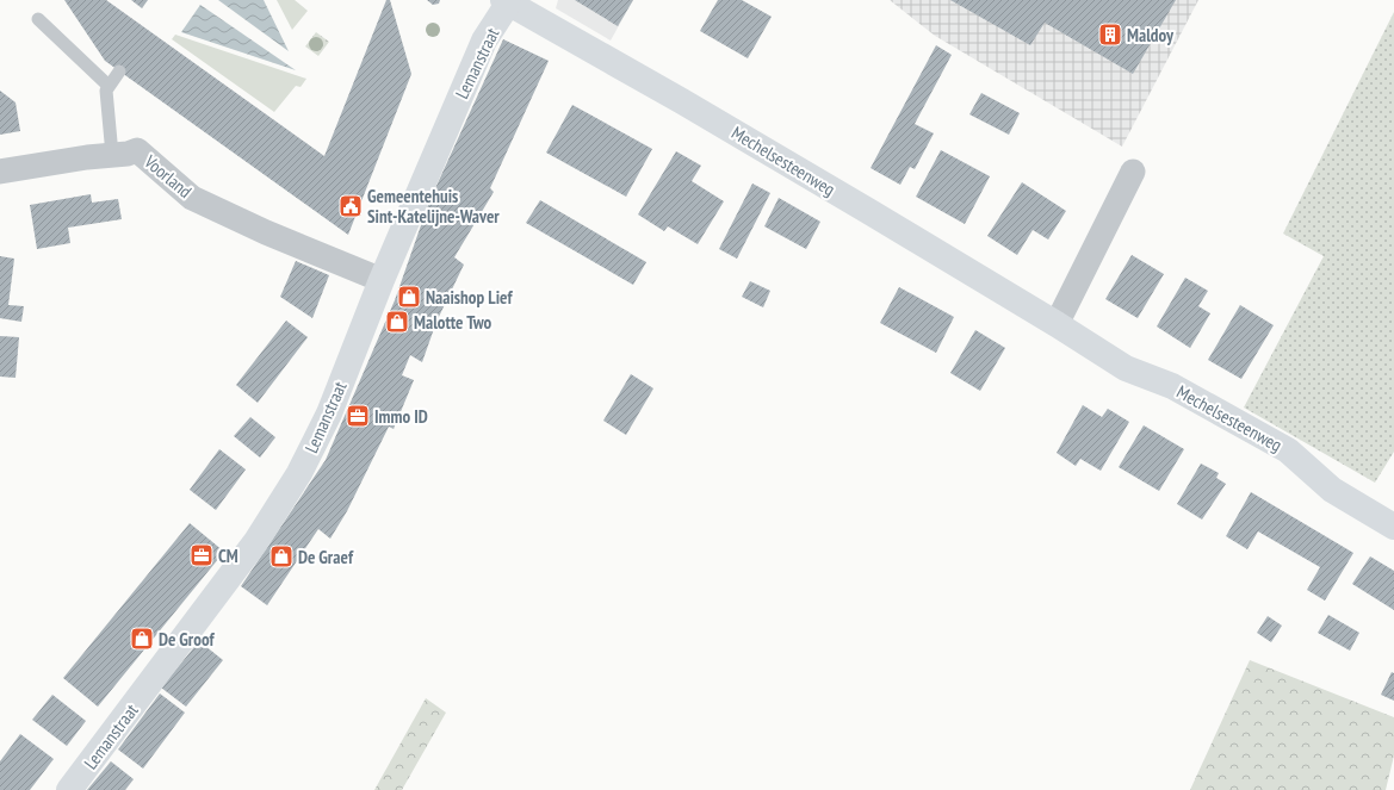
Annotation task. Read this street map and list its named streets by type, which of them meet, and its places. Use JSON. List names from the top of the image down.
{
  "streets": {
    "street": ["Lemanstraat", "Mechelsesteenweg", "Voorland"]
  },
  "crossings": [
    ["Lemanstraat", "Mechelsesteenweg"],
    ["Lemanstraat", "Voorland"]
  ],
  "places": {
    "building": ["Maldoy"],
    "public building": ["Gemeentehuis Sint-Katelijne-Waver"],
    "shop": [
      "Naaishop Lief",
      "Malotte Two",
      "De Graef",
      "De Groof"
    ],
    "office": ["Immo ID", "CM"]
  }
}
